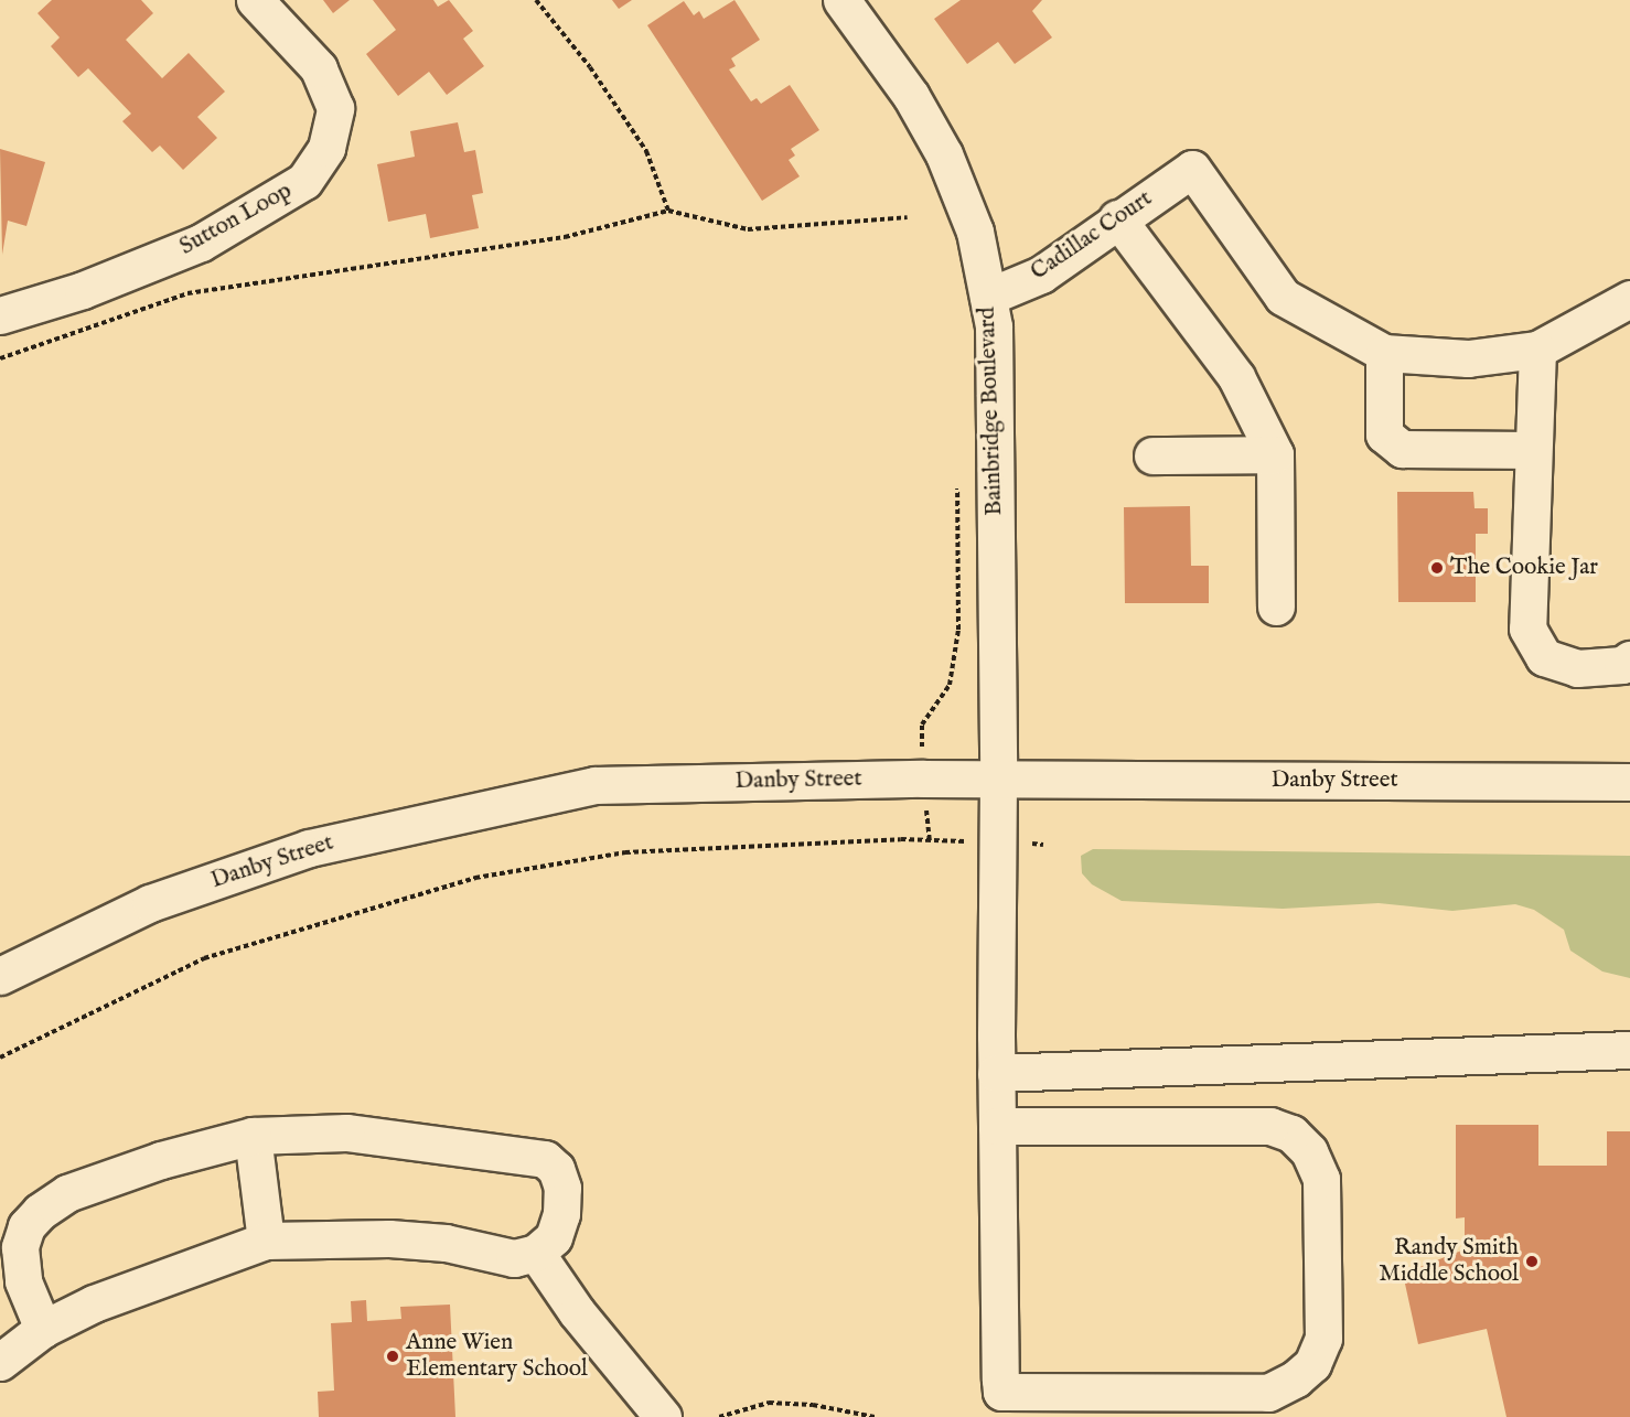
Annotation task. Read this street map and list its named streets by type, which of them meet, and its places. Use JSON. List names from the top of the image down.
{
  "streets": {
    "street": [
      "Sutton Loop",
      "Cadillac Court",
      "Bainbridge Boulevard",
      "Danby Street"
    ]
  },
  "crossings": [
    ["Cadillac Court", "Bainbridge Boulevard"],
    ["Bainbridge Boulevard", "Danby Street"]
  ],
  "places": ["The Cookie Jar", "Randy Smith Middle School", "Anne Wien Elementary School"]
}
